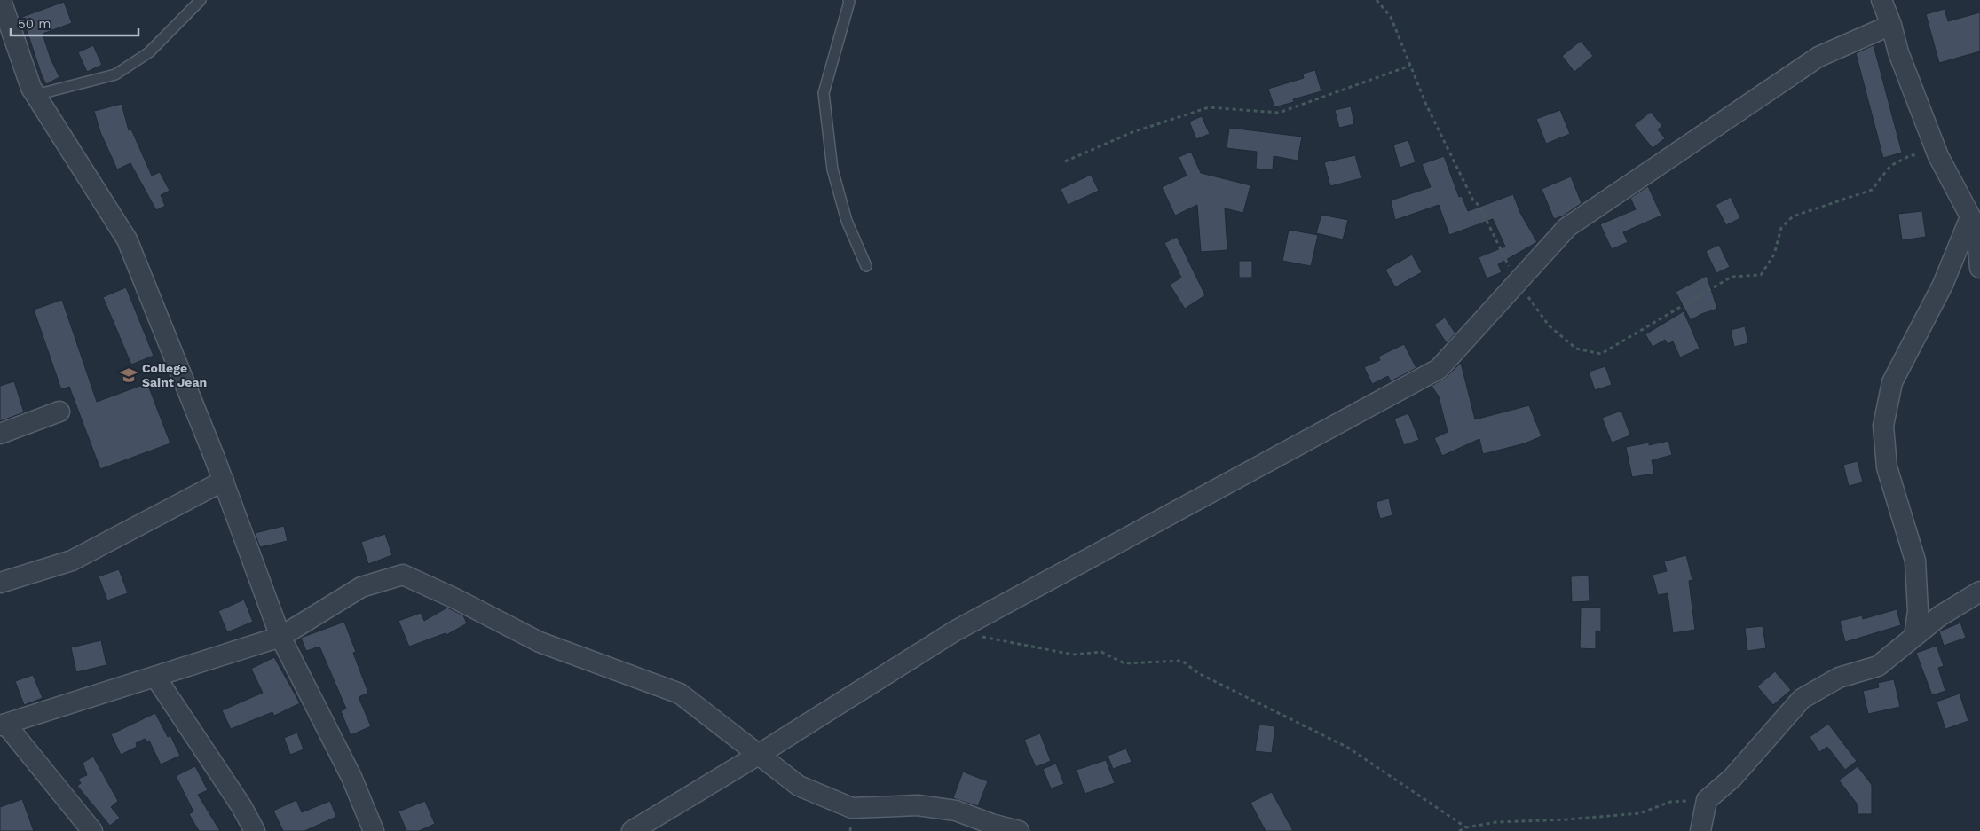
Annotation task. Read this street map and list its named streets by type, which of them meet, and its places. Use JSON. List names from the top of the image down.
{
  "places": {
    "school or university": ["College Saint Jean"]
  },
  "scale_bar": "50 m"
}
